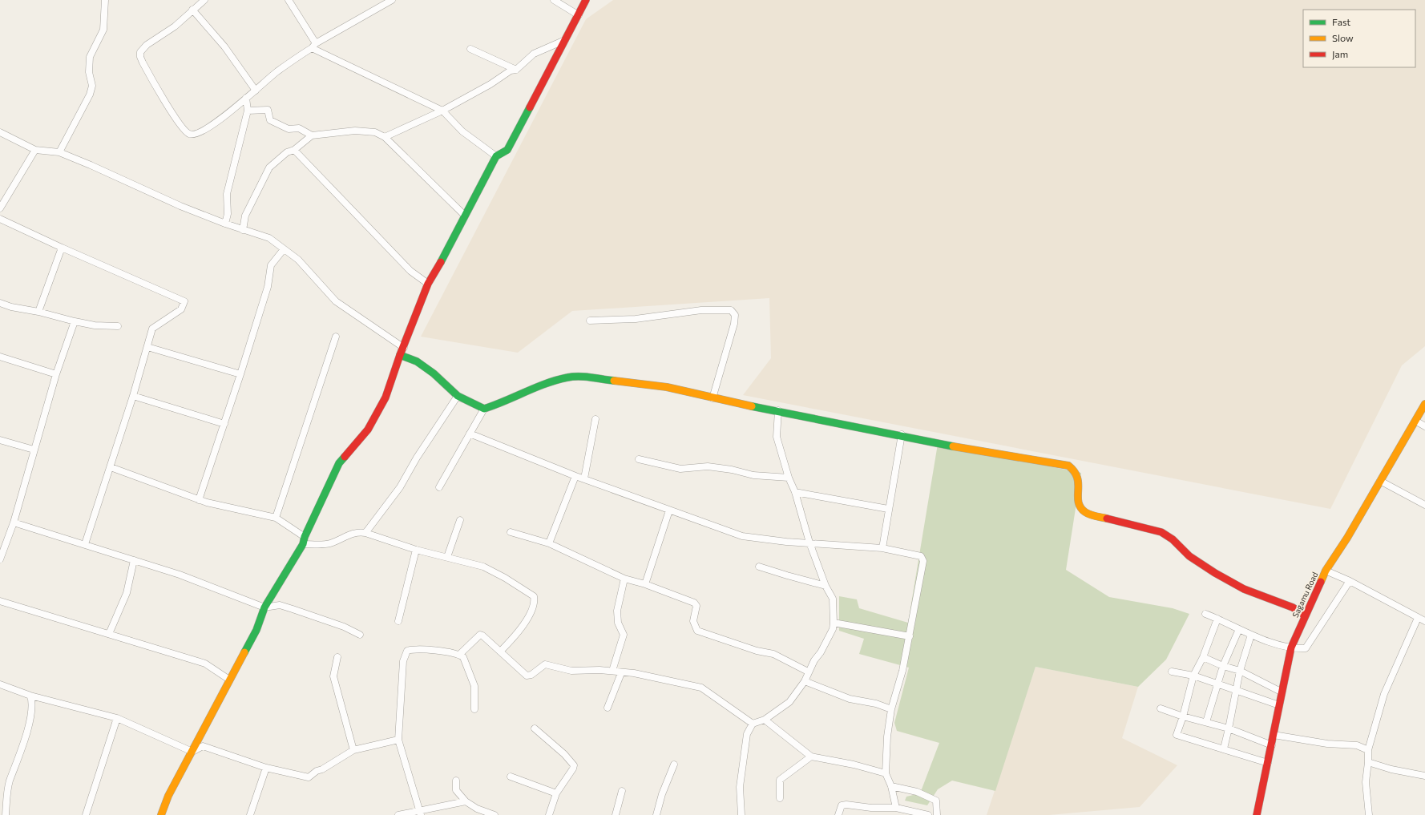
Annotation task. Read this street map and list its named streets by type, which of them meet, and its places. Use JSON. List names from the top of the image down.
{
  "streets": {
    "main road": ["Sagamu Road"]
  },
  "legend": ["Fast", "Slow", "Jam"]
}
